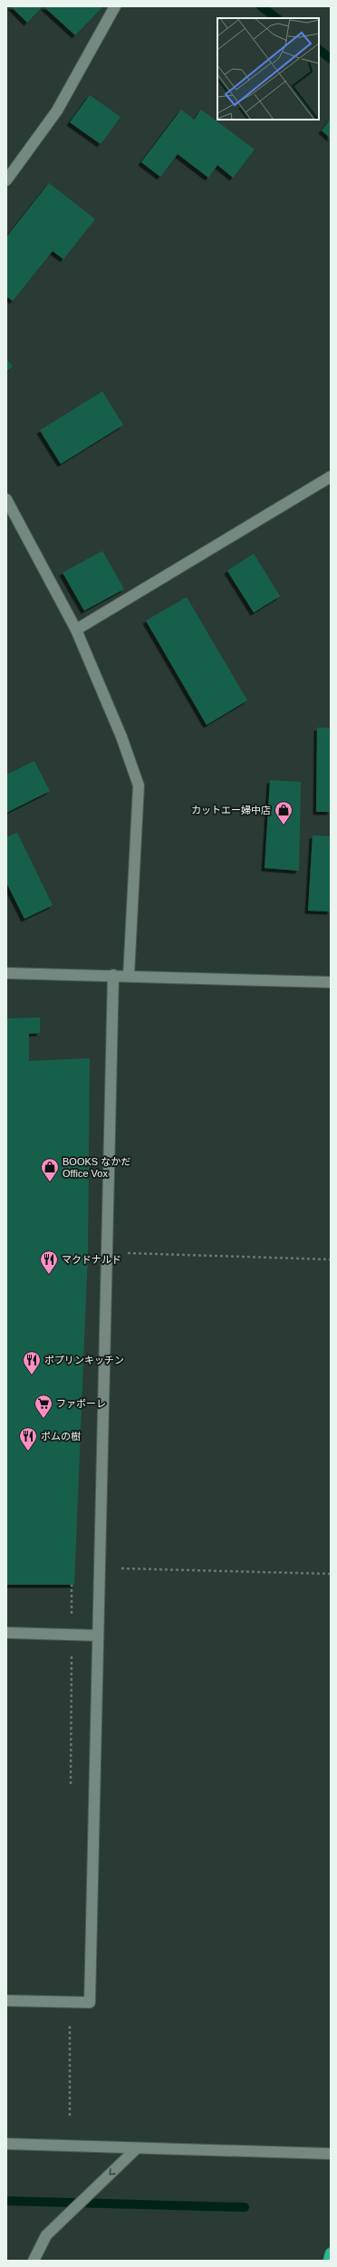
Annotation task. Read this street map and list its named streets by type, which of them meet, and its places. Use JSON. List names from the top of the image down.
{
  "places": {
    "shop": ["カットエー婦中店", "BOOKS なかだ Office Vox"],
    "restaurant": ["マクドナルド", "ポプリンキッチン", "ポムの樹"],
    "supermarket": ["ファボーレ"]
  }
}
